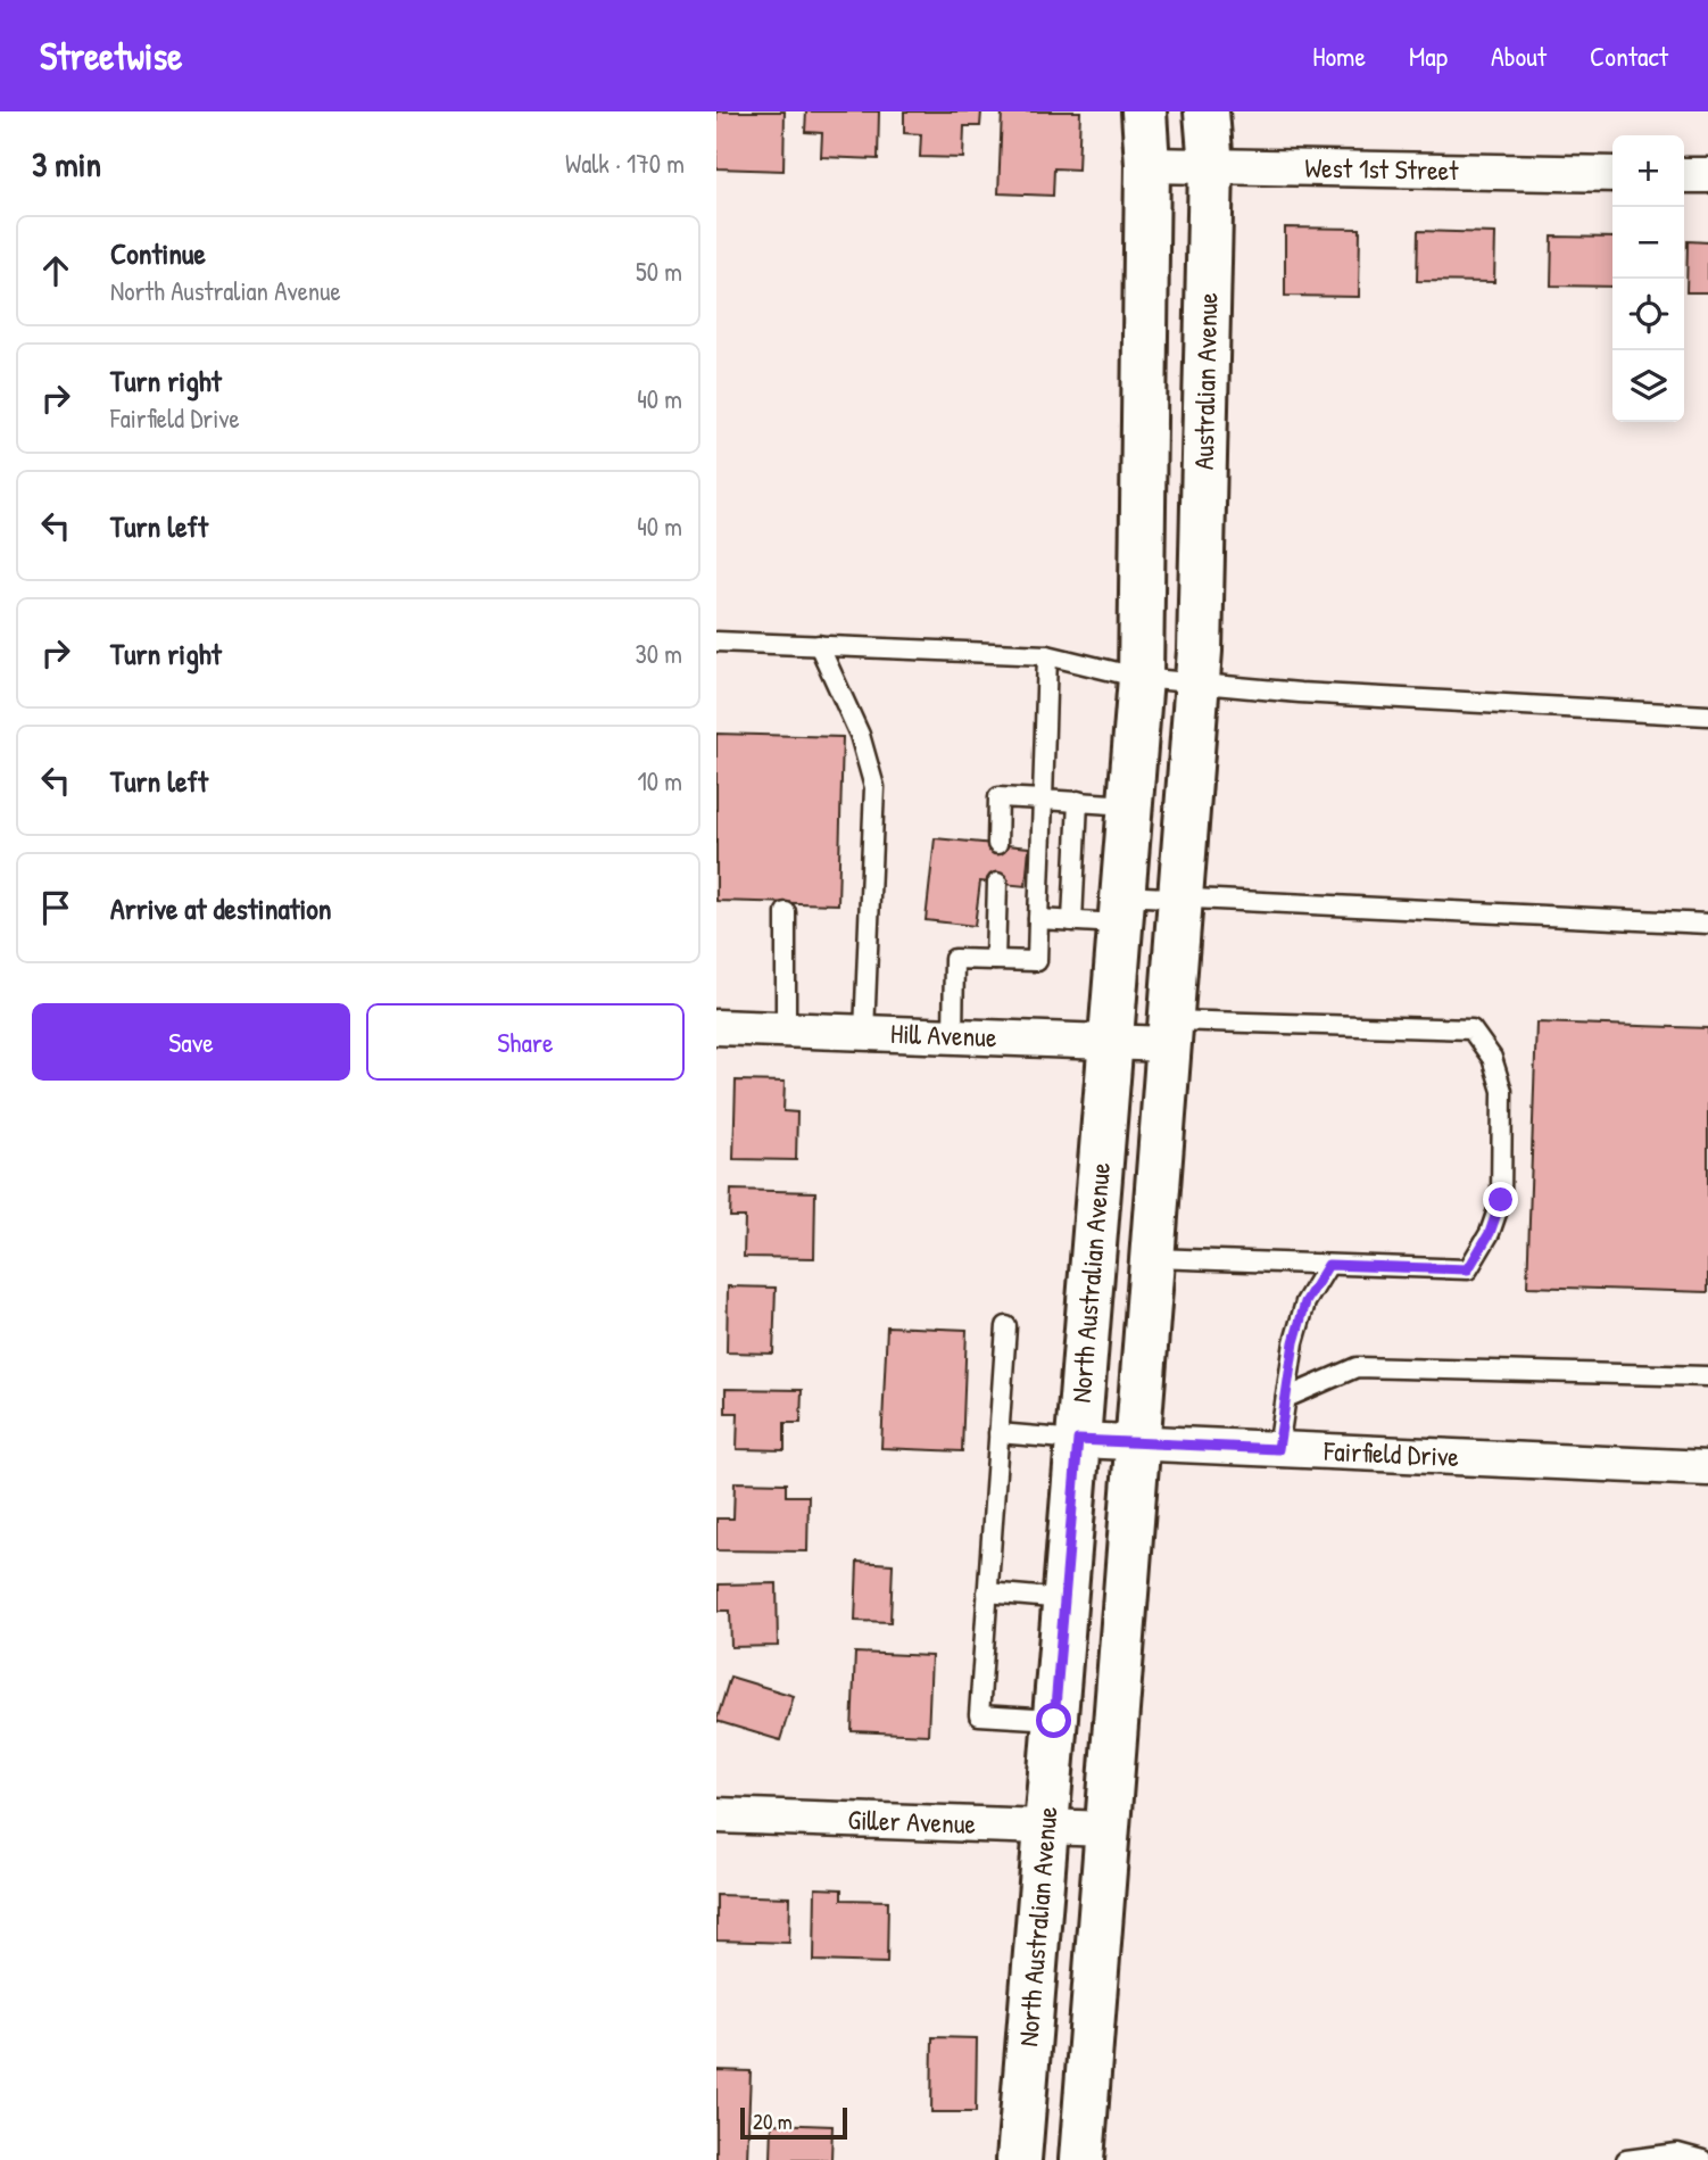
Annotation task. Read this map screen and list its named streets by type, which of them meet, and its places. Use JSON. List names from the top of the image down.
{
  "streets": {
    "main road": ["Australian Avenue", "North Australian Avenue"],
    "street": [
      "West 1st Street",
      "Hill Avenue",
      "Fairfield Drive",
      "Giller Avenue"
    ]
  },
  "crossings": [
    ["West 1st Street", "Australian Avenue"],
    ["Hill Avenue", "North Australian Avenue"],
    ["North Australian Avenue", "Fairfield Drive"],
    ["North Australian Avenue", "Giller Avenue"]
  ],
  "scale_bar": "20 m",
  "page": {
    "header": "Streetwise",
    "nav": [
      "Home",
      "Map",
      "About",
      "Contact"
    ],
    "heading": ["3 min", "Walk · 170 m"],
    "map_buttons": ["+", "−"],
    "list": [
      ["Continue", "North Australian Avenue", "50 m"],
      ["Turn right", "Fairfield Drive", "40 m"],
      ["Turn left", "40 m"],
      ["Turn right", "30 m"],
      ["Turn left", "10 m"],
      "Arrive at destination"
    ],
    "buttons": ["Save", "Share"],
    "scale": "20 m"
  }
}
